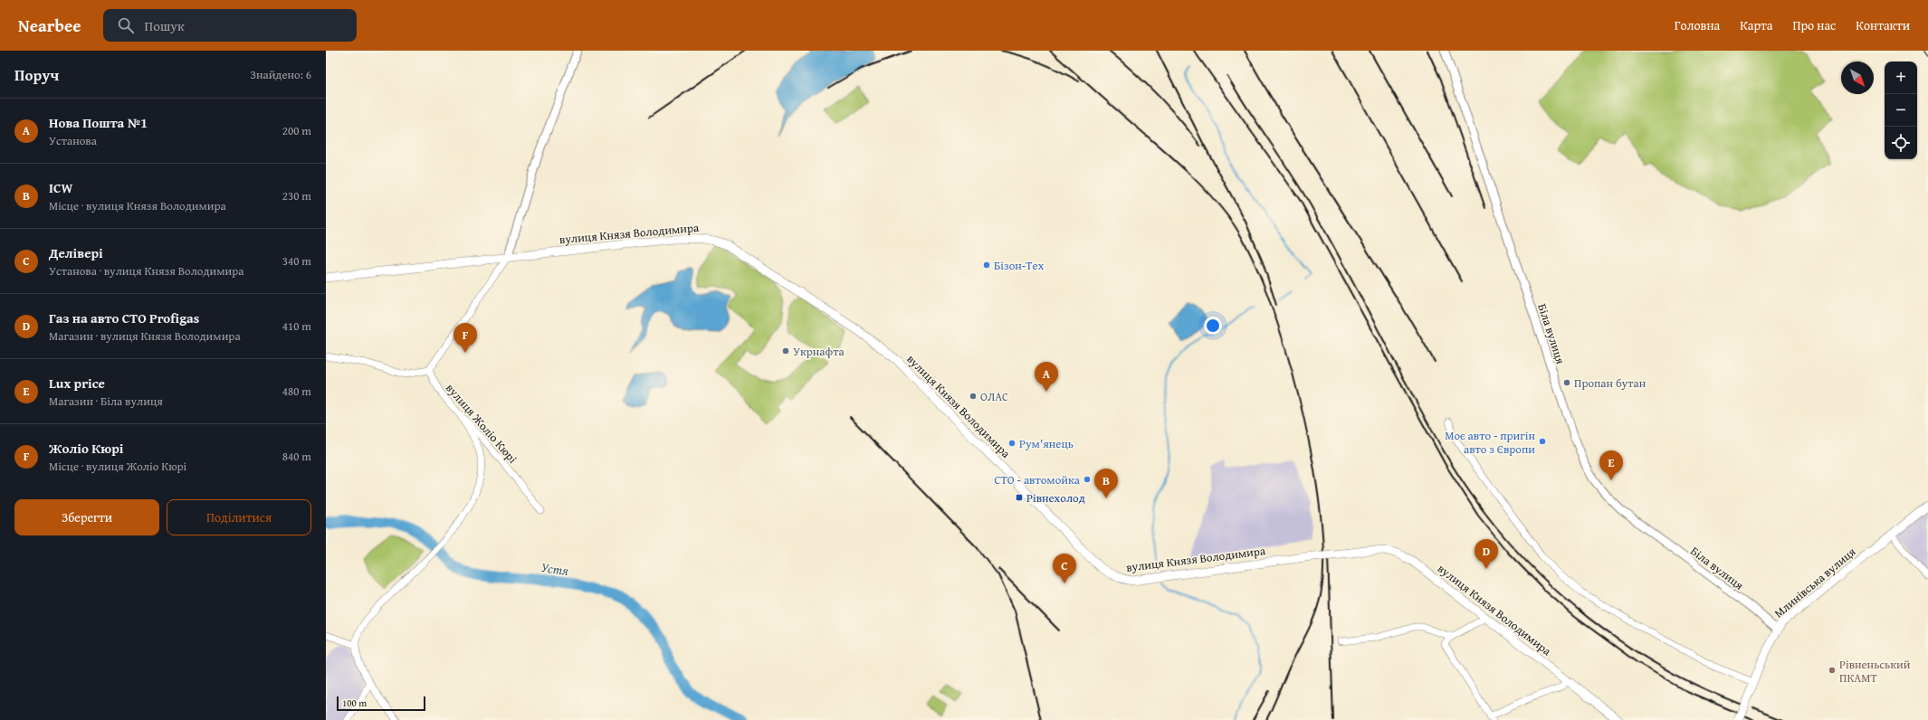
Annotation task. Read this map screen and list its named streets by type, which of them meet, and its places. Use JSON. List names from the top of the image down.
{
  "streets": {
    "main road": ["вулиця Князя Володимира", "Млинівська вулиця"],
    "street": ["Біла вулиця", "вулиця Жоліо Кюрі"]
  },
  "crossings": [
    ["Біла вулиця", "Млинівська вулиця"]
  ],
  "water": ["Устя"],
  "places": {
    "other": [
      "Бізон-Тех",
      "Укрнафта",
      "Пропан бутан",
      "ОЛАС",
      "Моє авто - пригін авто з Європи",
      "Рум'янець",
      "СТО - автомойка",
      "Рівненьський ПКАМТ"
    ],
    "transit": ["Рівнехолод"]
  },
  "scale_bar": "100 m",
  "north": "bottom right",
  "page": {
    "header": "Nearbee",
    "search": "Пошук",
    "nav": [
      "Головна",
      "Карта",
      "Про нас",
      "Контакти"
    ],
    "heading": ["Поруч", "Знайдено: 6"],
    "map_buttons": ["+", "−"],
    "list": [
      {
        "mark": "A",
        "name": "Нова Пошта №1",
        "note": "Установа",
        "value": "200 m"
      },
      {
        "mark": "B",
        "name": "ICW",
        "note": "Місце · вулиця Князя Володимира",
        "value": "230 m"
      },
      {
        "mark": "C",
        "name": "Делівері",
        "note": "Установа · вулиця Князя Володимира",
        "value": "340 m"
      },
      {
        "mark": "D",
        "name": "Газ на авто СТО Profigas",
        "note": "Магазин · вулиця Князя Володимира",
        "value": "410 m"
      },
      {
        "mark": "E",
        "name": "Lux price",
        "note": "Магазин · Біла вулиця",
        "value": "480 m"
      },
      {
        "mark": "F",
        "name": "Жоліо Кюрі",
        "note": "Місце · вулиця Жоліо Кюрі",
        "value": "840 m"
      }
    ],
    "pins": [
      "F",
      "A",
      "E",
      "B",
      "D",
      "C"
    ],
    "buttons": ["Зберегти", "Поділитися"],
    "scale": "100 m"
  }
}
